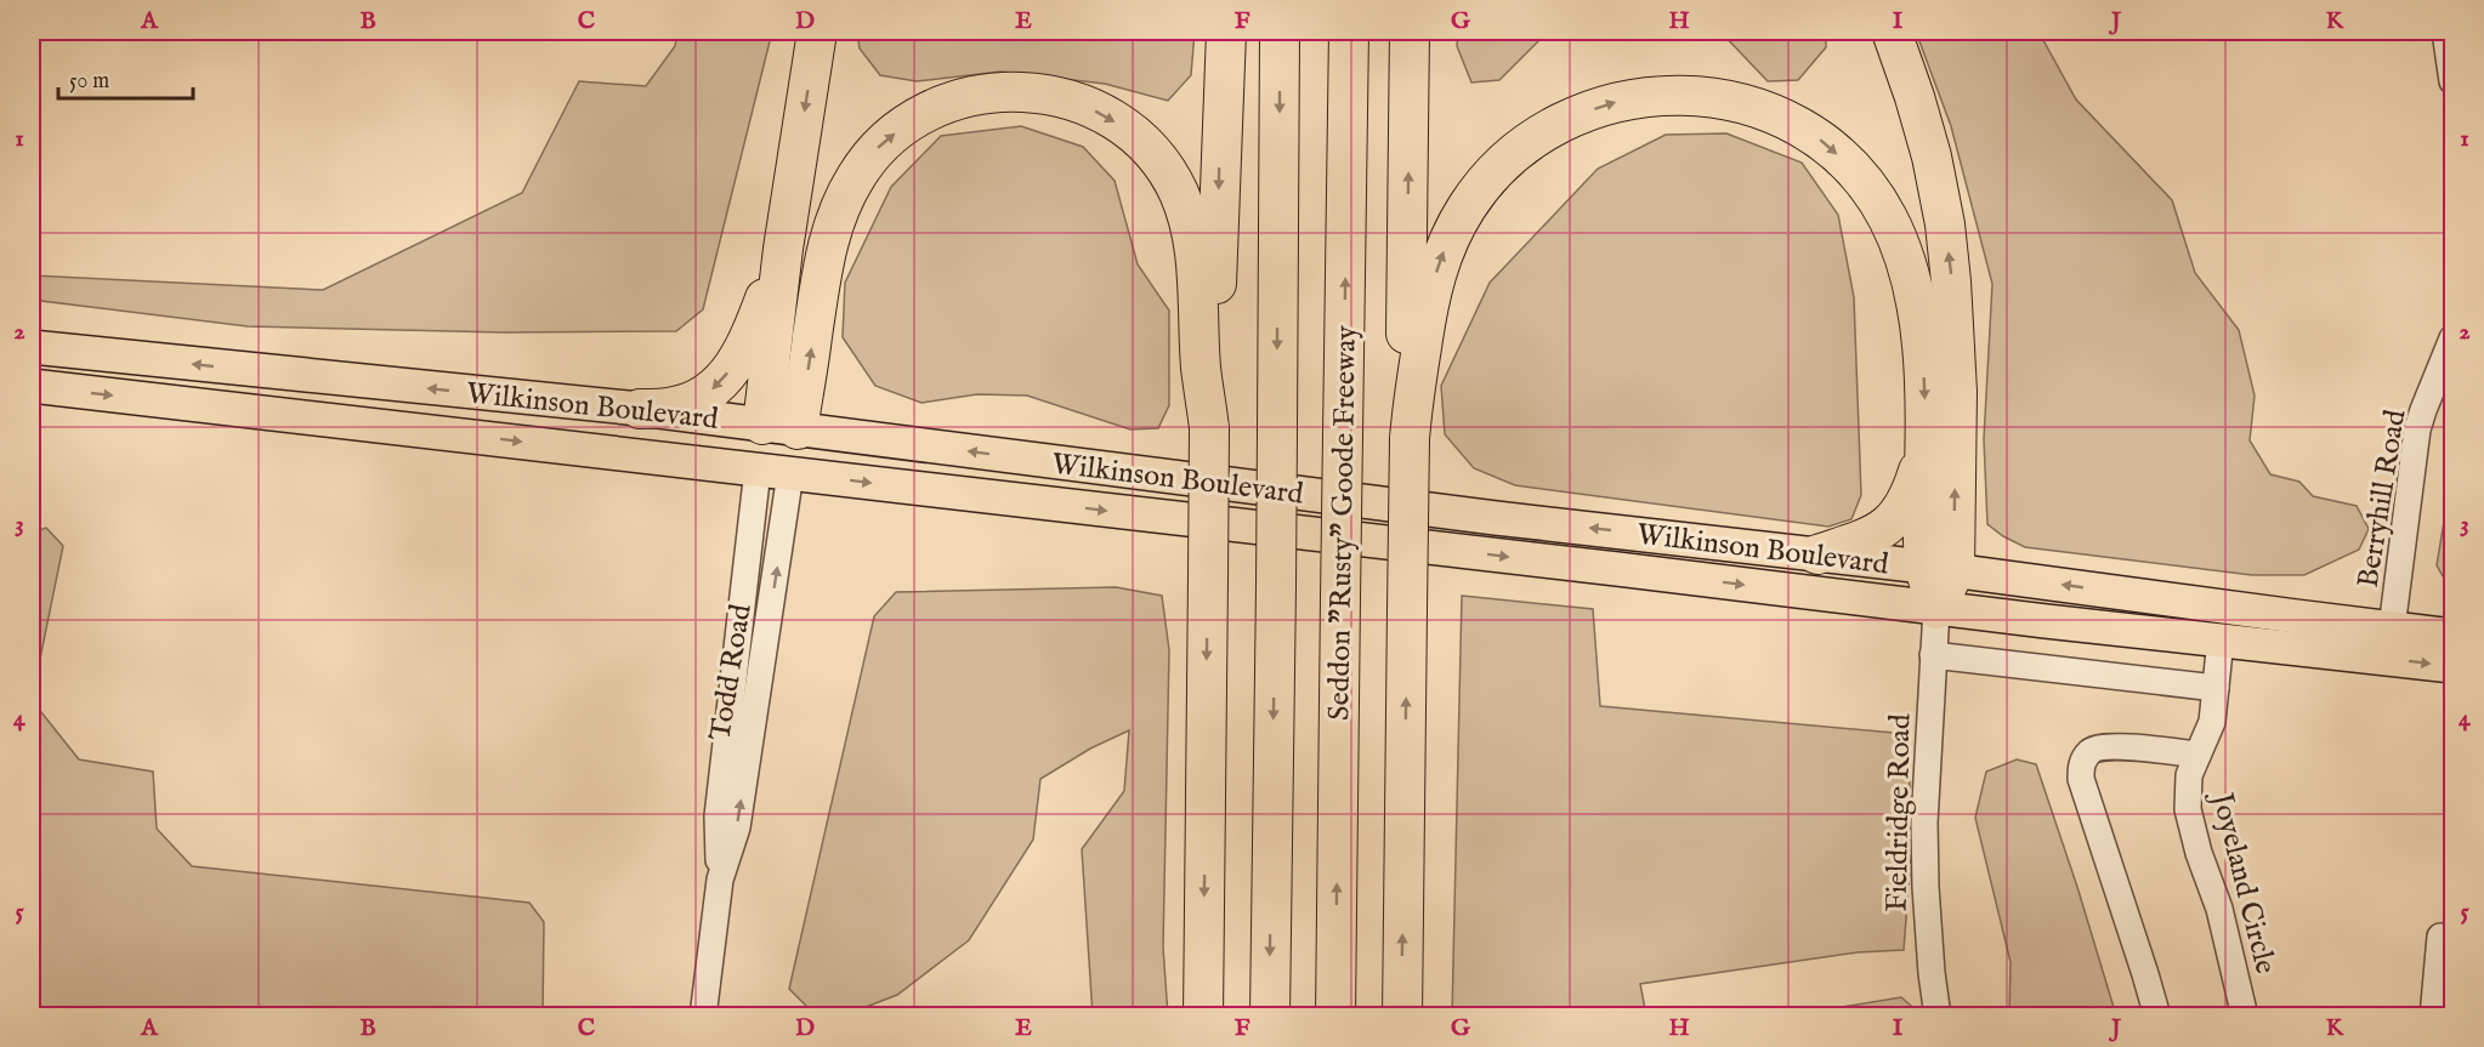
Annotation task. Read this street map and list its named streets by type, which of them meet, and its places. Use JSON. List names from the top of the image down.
{
  "streets": {
    "highway": ["Seddon \"Rusty\" Goode Freeway"],
    "main road": ["Wilkinson Boulevard"],
    "street": [
      "Berryhill Road",
      "Todd Road",
      "Fieldridge Road",
      "Joyeland Circle"
    ]
  },
  "crossings": [
    ["Wilkinson Boulevard", "Berryhill Road"],
    ["Wilkinson Boulevard", "Todd Road"],
    ["Wilkinson Boulevard", "Fieldridge Road"],
    ["Wilkinson Boulevard", "Joyeland Circle"]
  ],
  "scale_bar": "50 m",
  "grid": {
    "columns": [
      "A",
      "B",
      "C",
      "D",
      "E",
      "F",
      "G",
      "H",
      "I",
      "J",
      "K"
    ],
    "rows": [
      "1",
      "2",
      "3",
      "4",
      "5"
    ]
  }
}
